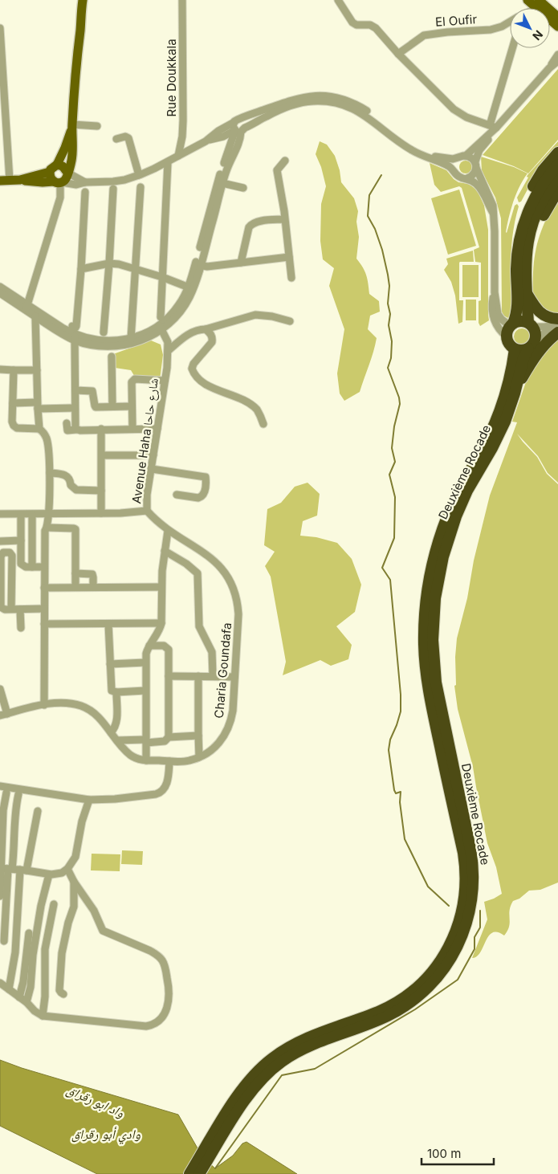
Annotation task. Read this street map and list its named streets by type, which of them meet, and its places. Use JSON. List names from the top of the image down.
{
  "streets": {
    "highway": ["Deuxième Rocade"],
    "street": [
      "El Oufir",
      "Rue Doukkala",
      "Avenue Haha شارع حاحا",
      "Charia Goundafa"
    ]
  },
  "crossings": [
    ["Avenue Haha شارع حاحا", "Charia Goundafa"]
  ],
  "water": ["واد ابو رقراق", "وادي أبو رقراق"],
  "scale_bar": "100 m",
  "north": "bottom right"
}
